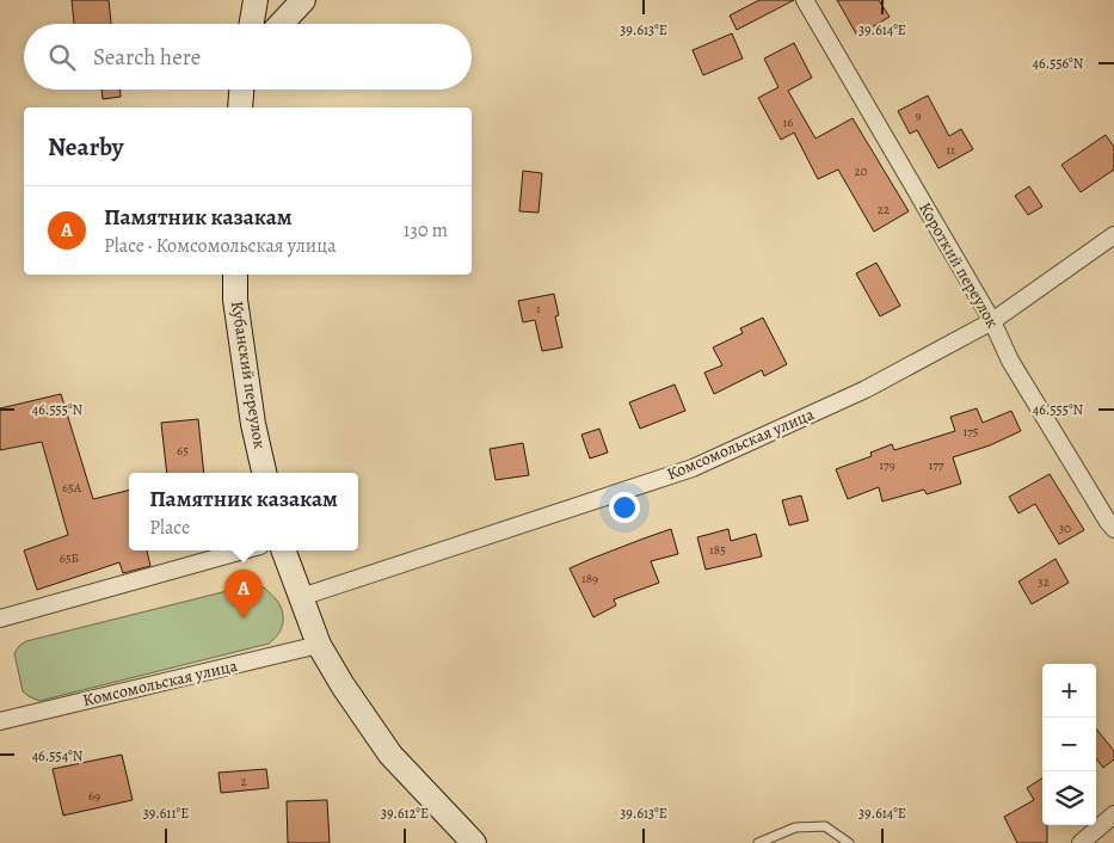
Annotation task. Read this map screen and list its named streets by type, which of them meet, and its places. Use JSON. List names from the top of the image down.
{
  "streets": {
    "street": ["Короткий переулок", "Кубанский переулок", "Комсомольская улица"]
  },
  "crossings": [
    ["Короткий переулок", "Комсомольская улица"]
  ],
  "house_numbers": [
    "9",
    "16",
    "11",
    "20",
    "22",
    "1",
    "175",
    "65",
    "179",
    "177",
    "65А",
    "30",
    "185",
    "65Б",
    "189",
    "32",
    "2",
    "69"
  ],
  "page": {
    "search": "Search here",
    "heading": "Nearby",
    "list": [
      {
        "mark": "A",
        "name": "Памятник казакам",
        "note": "Place · Комсомольская улица",
        "value": "130 m"
      }
    ],
    "popup": ["Памятник казакам", "Place"],
    "pins": "A",
    "map_buttons": ["+", "−"]
  },
  "coordinates": [
    "39.613°E",
    "39.614°E",
    "46.556°N",
    "46.555°N",
    "46.554°N",
    "39.611°E",
    "39.612°E"
  ]
}
